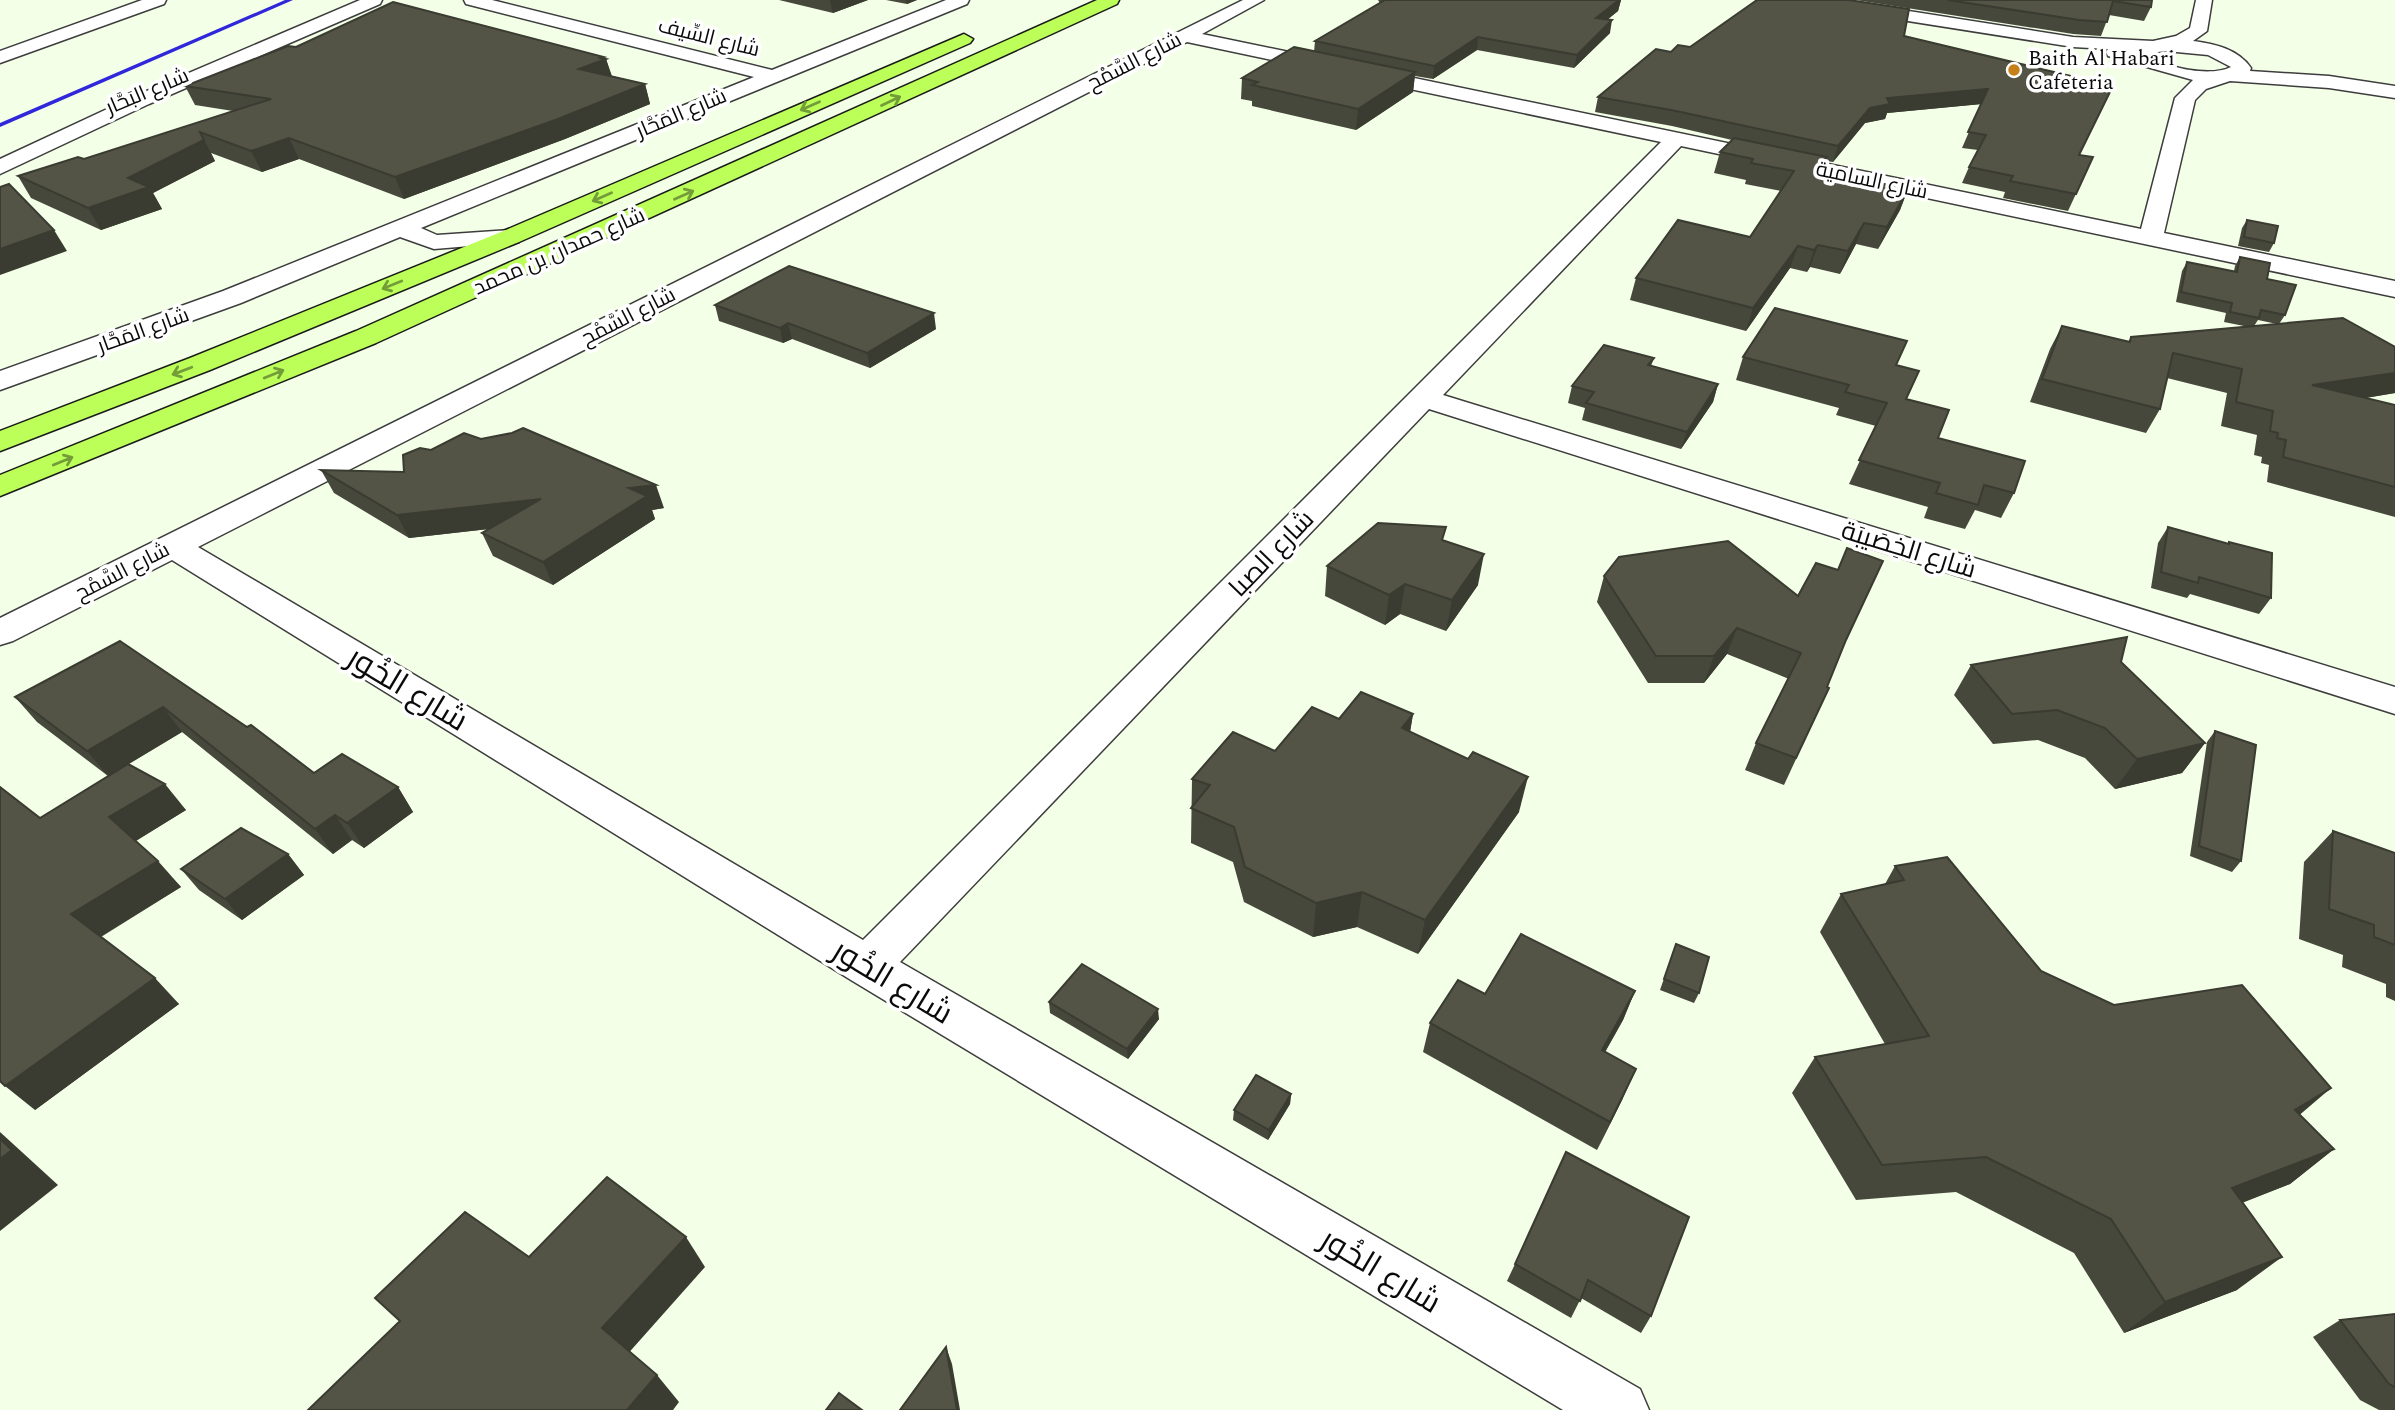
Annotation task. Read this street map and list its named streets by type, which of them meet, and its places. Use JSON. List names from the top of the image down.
{
  "streets": {
    "main road": ["شارع حمدان بن محمد"],
    "street": [
      "شارع السِّيف",
      "شارع السَّمْح",
      "شارع البَحَّار",
      "شارع المَحَّار",
      "شارع السامية",
      "شارع الخِصَيبَة",
      "شارع الصبا",
      "شارع الخُور"
    ]
  },
  "crossings": [
    ["شارع السِّيف", "شارع المَحَّار"],
    ["شارع السَّمْح", "شارع السامية"],
    ["شارع السَّمْح", "شارع الخُور"],
    ["شارع السامية", "شارع الصبا"],
    ["شارع الخِصَيبَة", "شارع الصبا"],
    ["شارع الصبا", "شارع الخُور"]
  ],
  "places": ["Baith Al Habari Cafeteria"]
}
